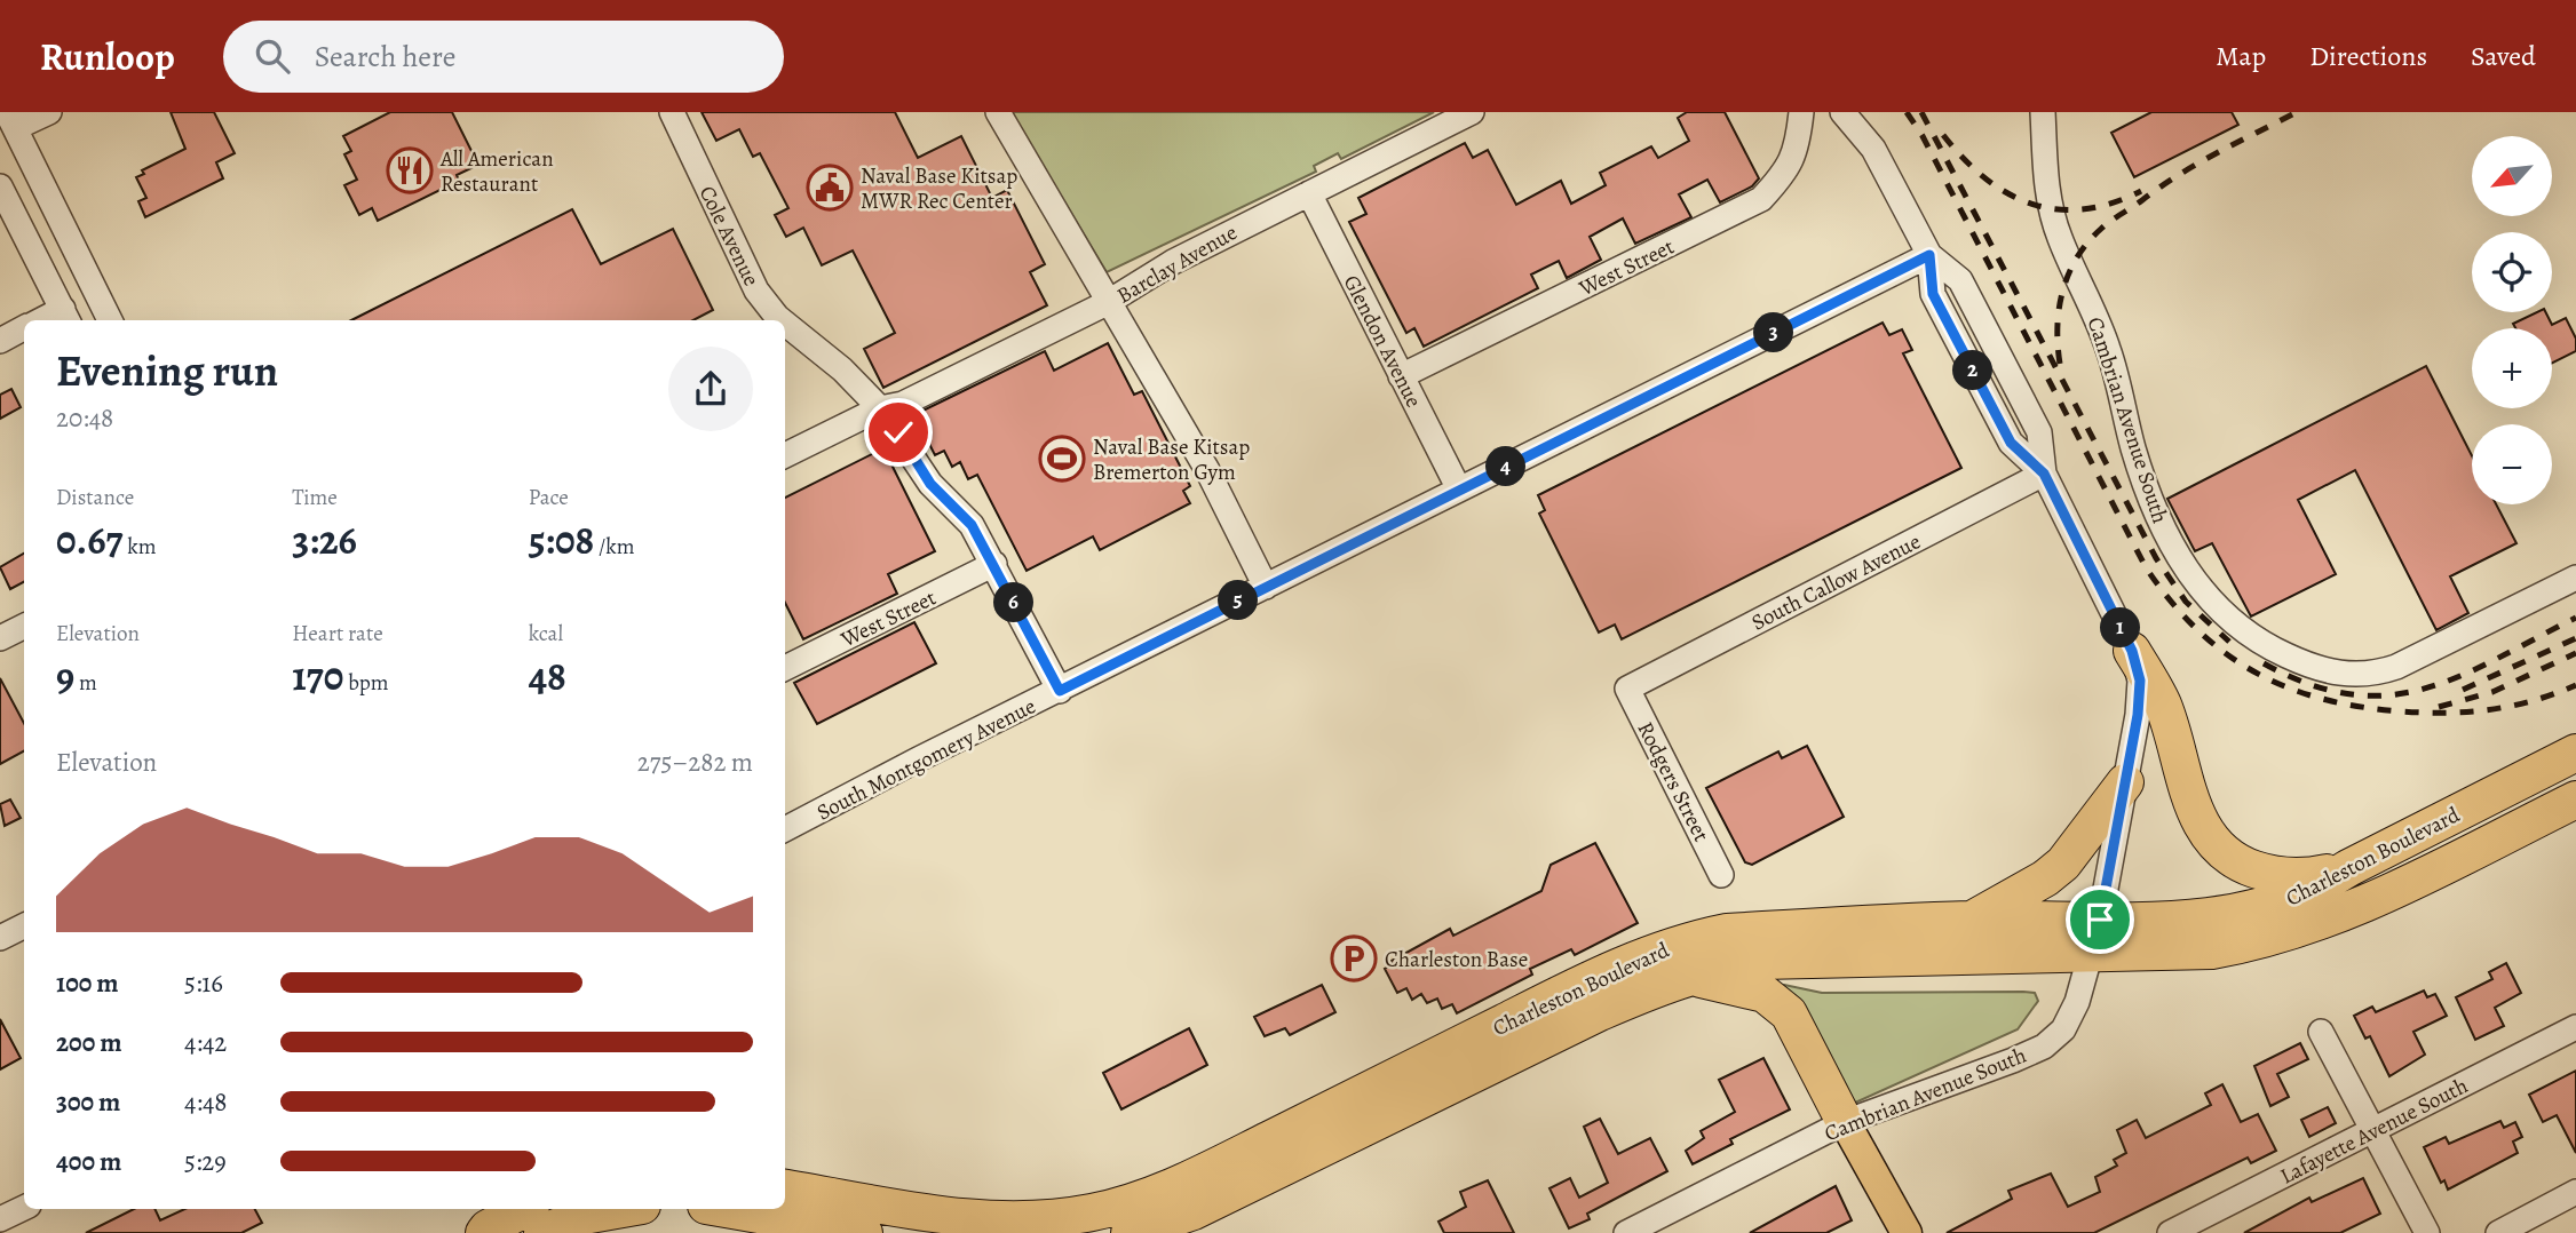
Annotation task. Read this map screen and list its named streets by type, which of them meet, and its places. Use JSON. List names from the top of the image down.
{
  "streets": {
    "highway": ["Charleston Boulevard"],
    "street": [
      "Cole Avenue",
      "Barclay Avenue",
      "West Street",
      "Glendon Avenue",
      "Cambrian Avenue South",
      "South Callow Avenue",
      "South Montgomery Avenue",
      "Rodgers Street",
      "Lafayette Avenue South"
    ]
  },
  "crossings": [
    ["Cole Avenue", "Barclay Avenue"],
    ["Cole Avenue", "West Street"],
    ["Cole Avenue", "South Montgomery Avenue"],
    ["Barclay Avenue", "Glendon Avenue"],
    ["West Street", "Glendon Avenue"],
    ["Glendon Avenue", "South Montgomery Avenue"],
    ["Cambrian Avenue South", "South Callow Avenue"],
    ["Cambrian Avenue South", "Charleston Boulevard"],
    ["South Callow Avenue", "Rodgers Street"]
  ],
  "places": {
    "restaurant": ["All American Restaurant"],
    "public building": ["Naval Base Kitsap MWR Rec Center"],
    "sports": ["Naval Base Kitsap Bremerton Gym"],
    "parking": ["Charleston Base"]
  },
  "north": "bottom left",
  "page": {
    "header": "Runloop",
    "search": "Search here",
    "nav": ["Map", "Directions", "Saved"],
    "map_buttons": ["+", "−"],
    "pins": [
      "3",
      "2",
      "4",
      "5",
      "6",
      "1"
    ],
    "heading": ["Evening run", "20:48"],
    "stats": [
      ["Distance", "0.67 km"],
      ["Time", "3:26"],
      ["Pace", "5:08 /km"],
      ["Elevation", "9 m"],
      ["Heart rate", "170 bpm"],
      ["kcal", "48"]
    ],
    "chart": ["Elevation", "275–282 m"],
    "list": [
      {
        "name": "100 m",
        "note": "5:16"
      },
      {
        "name": "200 m",
        "note": "4:42"
      },
      {
        "name": "300 m",
        "note": "4:48"
      },
      {
        "name": "400 m",
        "note": "5:29"
      }
    ]
  }
}
